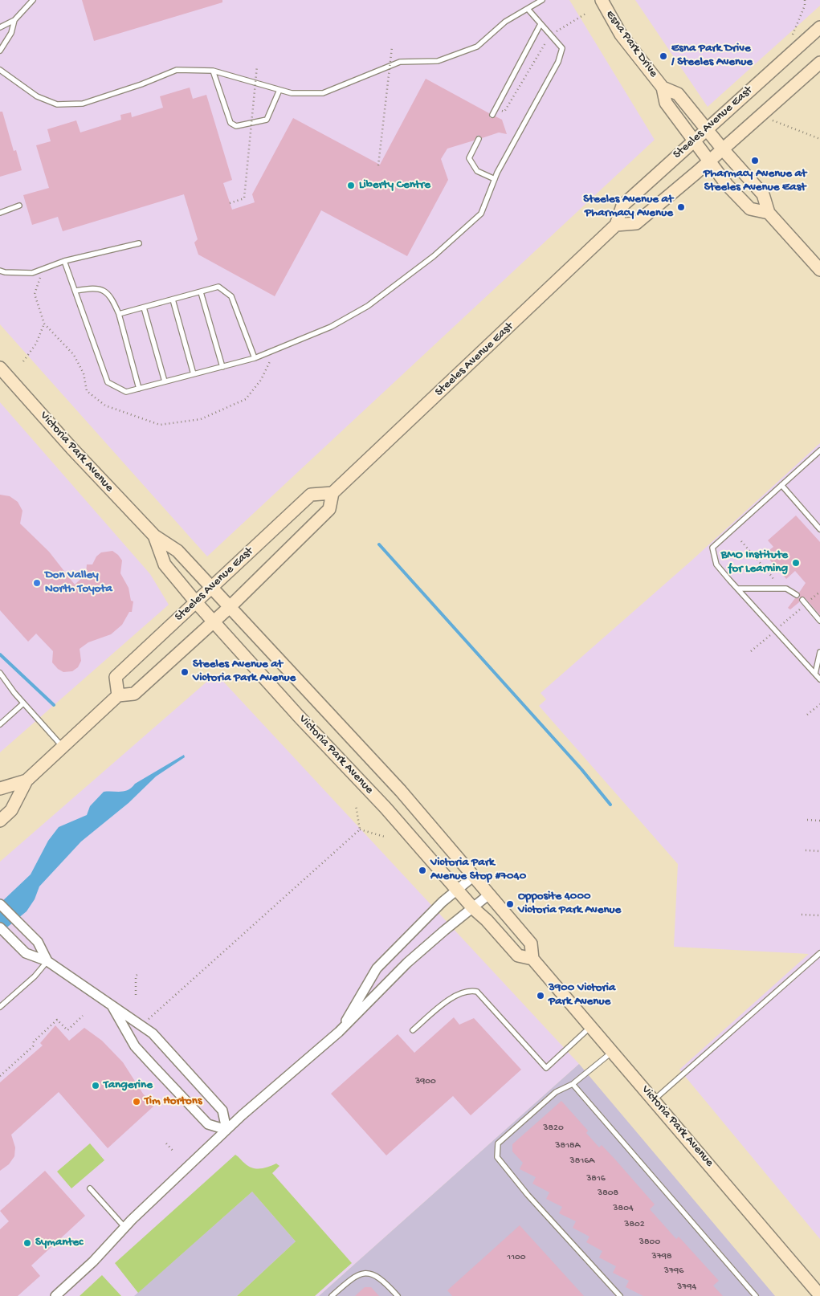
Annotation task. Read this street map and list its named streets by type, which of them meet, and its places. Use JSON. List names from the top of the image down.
{
  "streets": {
    "main road": ["Esna Park Drive", "Steeles Avenue East", "Victoria Park Avenue"]
  },
  "crossings": [
    ["Esna Park Drive", "Steeles Avenue East"],
    ["Steeles Avenue East", "Victoria Park Avenue"]
  ],
  "places": [
    "Esna Park Drive / Steeles Avenue",
    "Pharmacy Avenue at Steeles Avenue East",
    "Liberty Centre",
    "Steeles Avenue at Pharmacy Avenue",
    "BMO Institute for Learning",
    "Don Valley North Toyota",
    "Steeles Avenue at Victoria Park Avenue",
    "Victoria Park Avenue Stop #7040",
    "Opposite 4000 Victoria Park Avenue",
    "3900 Victoria Park Avenue",
    "Tangerine",
    "Tim Hortons",
    "Symantec"
  ],
  "house_numbers": [
    "3900",
    "3820",
    "3818A",
    "3816A",
    "3816",
    "3808",
    "3804",
    "3802",
    "3800",
    "3798",
    "1100",
    "3796",
    "3794"
  ]
}
